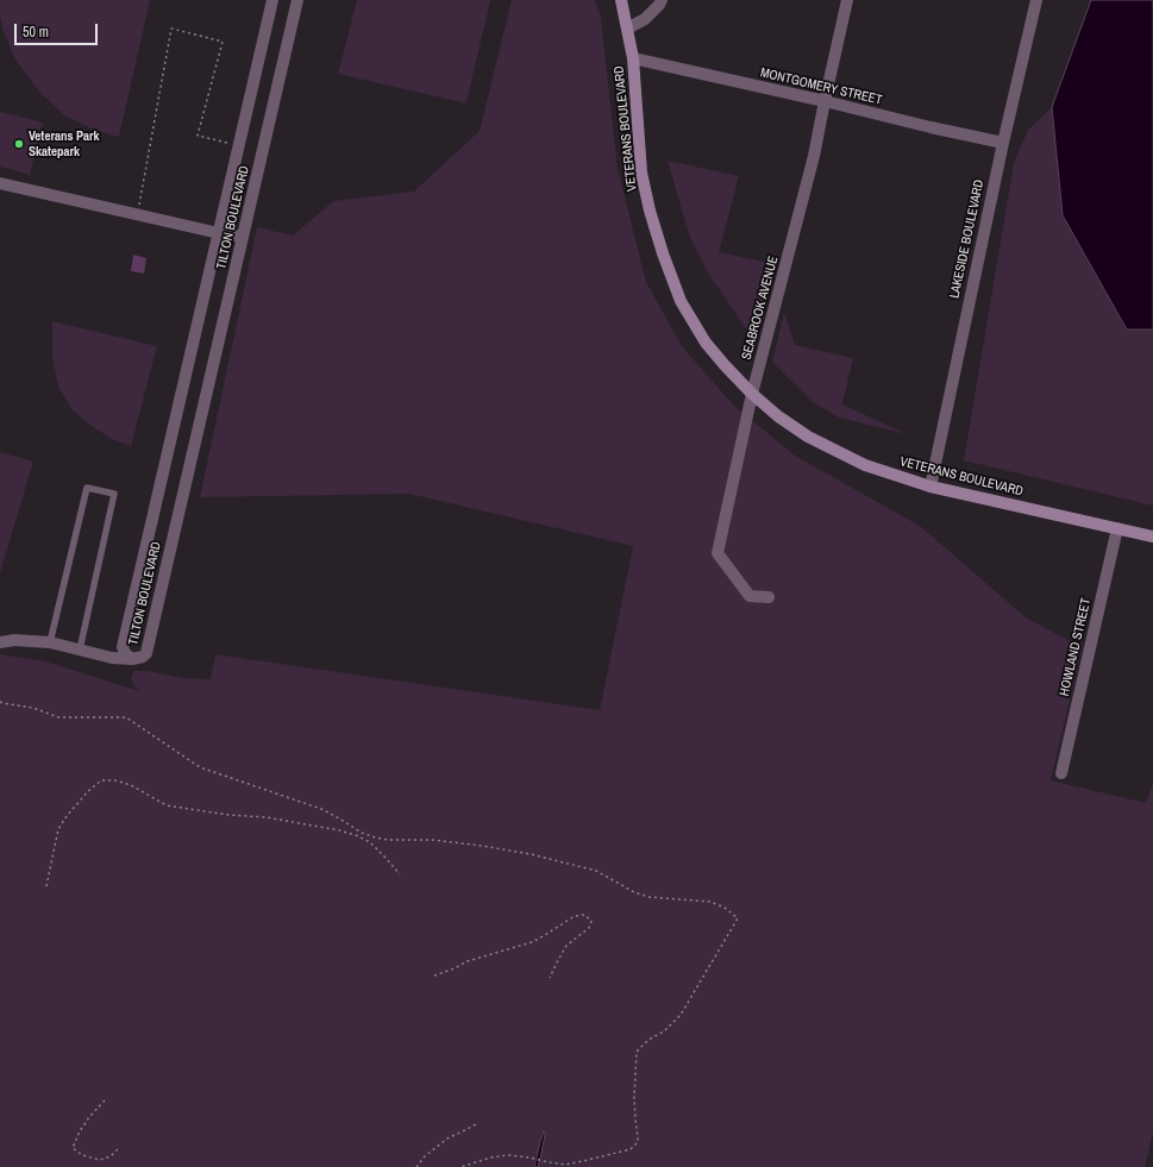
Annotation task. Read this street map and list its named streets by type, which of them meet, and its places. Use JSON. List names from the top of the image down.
{
  "streets": {
    "main road": ["VETERANS BOULEVARD"],
    "street": [
      "MONTGOMERY STREET",
      "TILTON BOULEVARD",
      "LAKESIDE BOULEVARD",
      "SEABROOK AVENUE",
      "HOWLAND STREET"
    ]
  },
  "crossings": [
    ["MONTGOMERY STREET", "VETERANS BOULEVARD"],
    ["MONTGOMERY STREET", "LAKESIDE BOULEVARD"],
    ["MONTGOMERY STREET", "SEABROOK AVENUE"],
    ["VETERANS BOULEVARD", "LAKESIDE BOULEVARD"],
    ["VETERANS BOULEVARD", "SEABROOK AVENUE"],
    ["VETERANS BOULEVARD", "HOWLAND STREET"]
  ],
  "places": ["Veterans Park Skatepark"],
  "scale_bar": "50 m"
}
